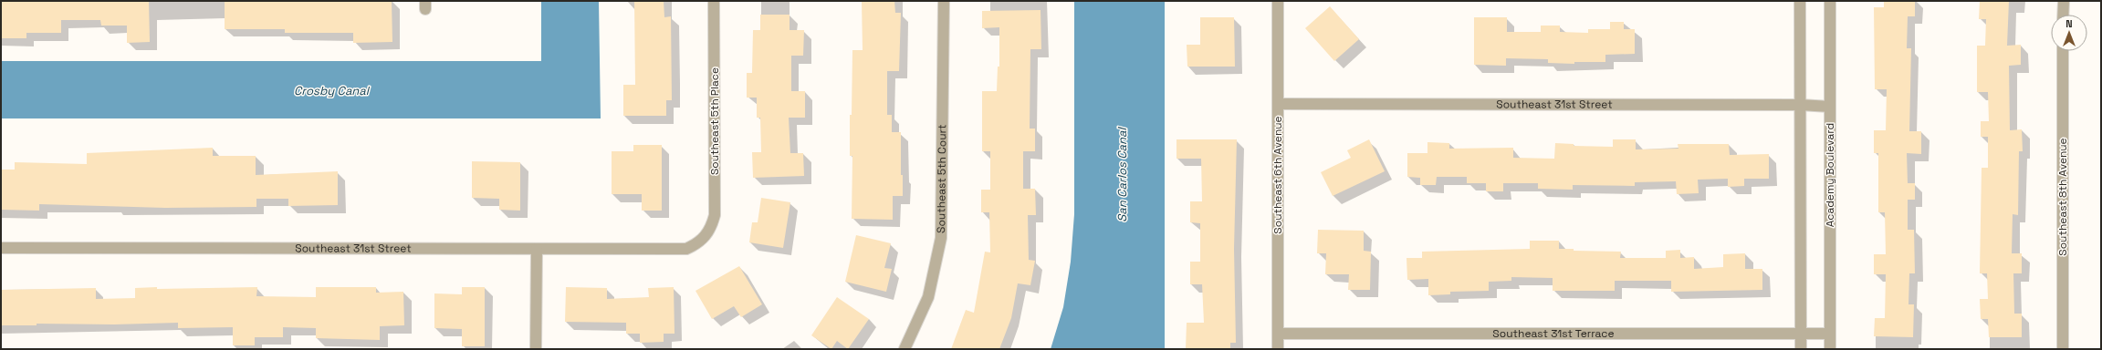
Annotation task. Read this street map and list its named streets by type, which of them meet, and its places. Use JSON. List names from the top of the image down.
{
  "streets": {
    "street": [
      "Southeast 31st Street",
      "Southeast 5th Place",
      "Southeast 6th Avenue",
      "Academy Boulevard",
      "Southeast 5th Court",
      "Southeast 8th Avenue",
      "Southeast 31st Terrace"
    ]
  },
  "crossings": [
    ["Southeast 31st Street", "Southeast 5th Place"],
    ["Southeast 31st Street", "Southeast 6th Avenue"],
    ["Southeast 31st Street", "Academy Boulevard"],
    ["Southeast 6th Avenue", "Southeast 31st Terrace"],
    ["Academy Boulevard", "Southeast 31st Terrace"]
  ],
  "water": ["Crosby Canal", "San Carlos Canal"],
  "north": "top"
}
